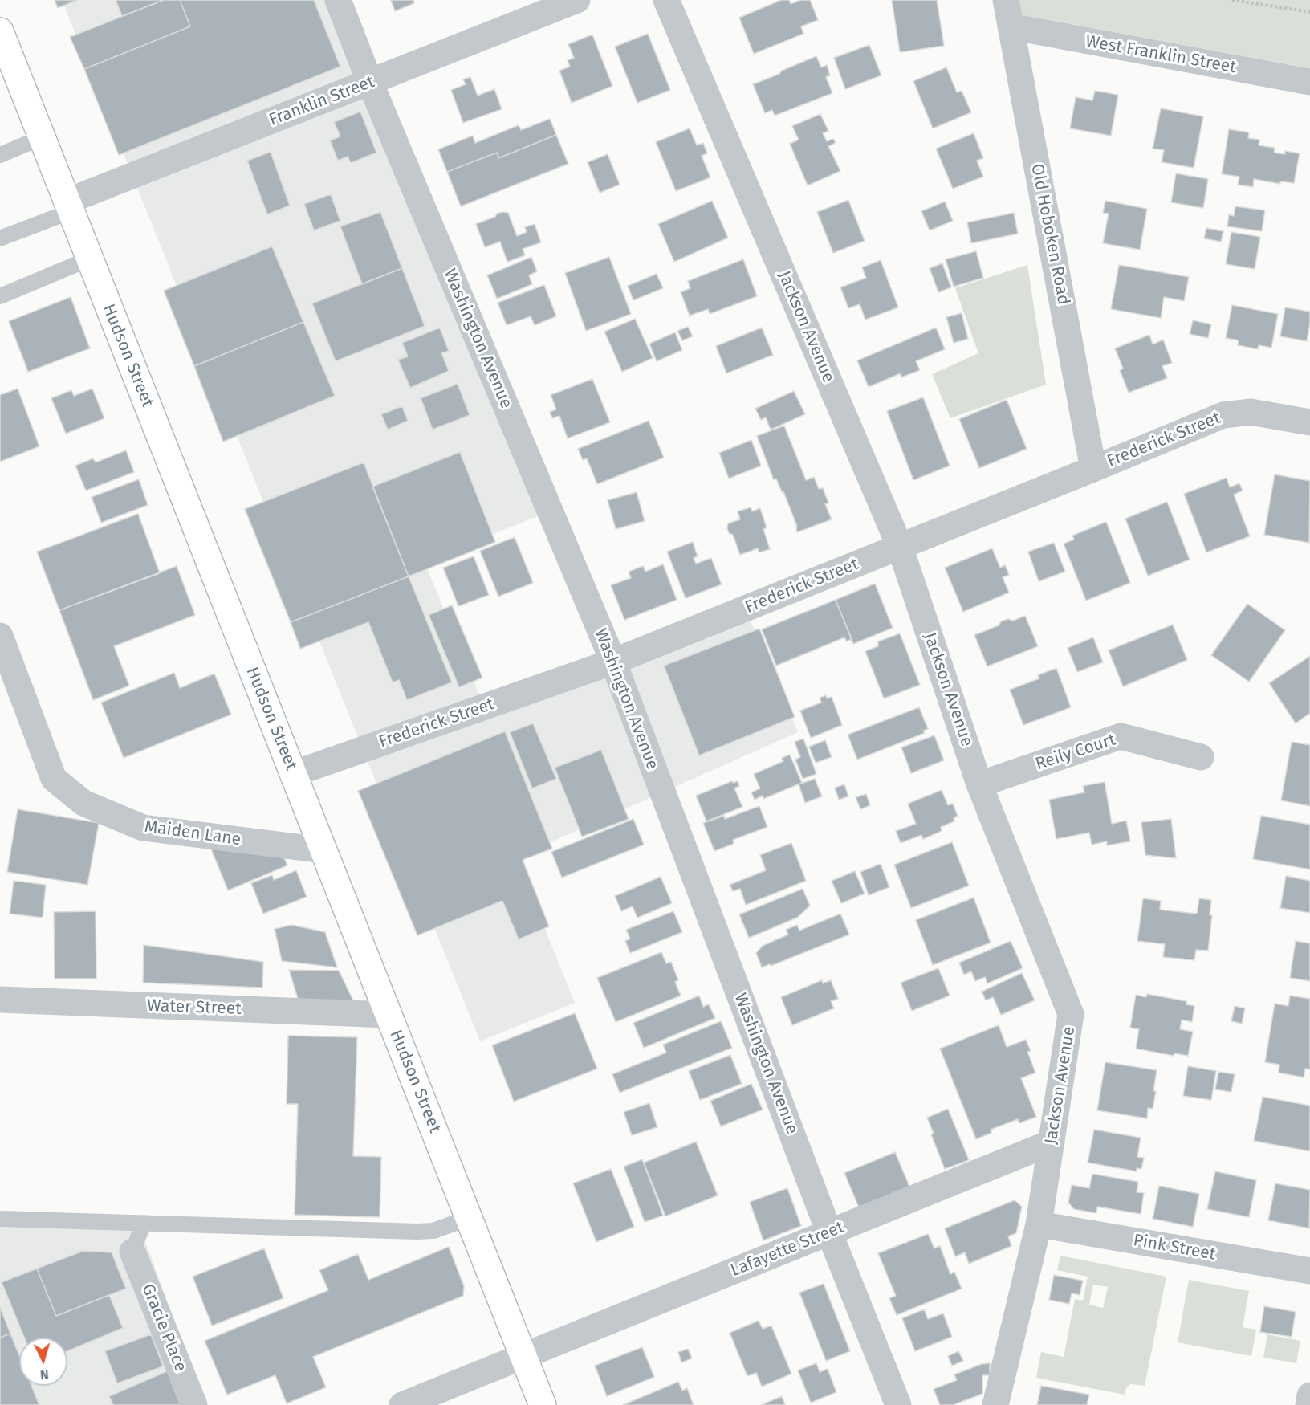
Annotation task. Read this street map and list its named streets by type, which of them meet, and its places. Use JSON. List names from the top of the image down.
{
  "streets": {
    "main road": ["Hudson Street"],
    "street": [
      "West Franklin Street",
      "Franklin Street",
      "Old Hoboken Road",
      "Jackson Avenue",
      "Washington Avenue",
      "Frederick Street",
      "Reily Court",
      "Maiden Lane",
      "Water Street",
      "Pink Street",
      "Lafayette Street",
      "Gracie Place"
    ]
  },
  "crossings": [
    ["West Franklin Street", "Old Hoboken Road"],
    ["Franklin Street", "Washington Avenue"],
    ["Franklin Street", "Hudson Street"],
    ["Old Hoboken Road", "Frederick Street"],
    ["Jackson Avenue", "Frederick Street"],
    ["Jackson Avenue", "Reily Court"],
    ["Jackson Avenue", "Pink Street"],
    ["Jackson Avenue", "Lafayette Street"],
    ["Washington Avenue", "Frederick Street"],
    ["Washington Avenue", "Lafayette Street"],
    ["Hudson Street", "Frederick Street"],
    ["Hudson Street", "Maiden Lane"],
    ["Hudson Street", "Water Street"],
    ["Hudson Street", "Lafayette Street"]
  ],
  "north": "bottom"
}
